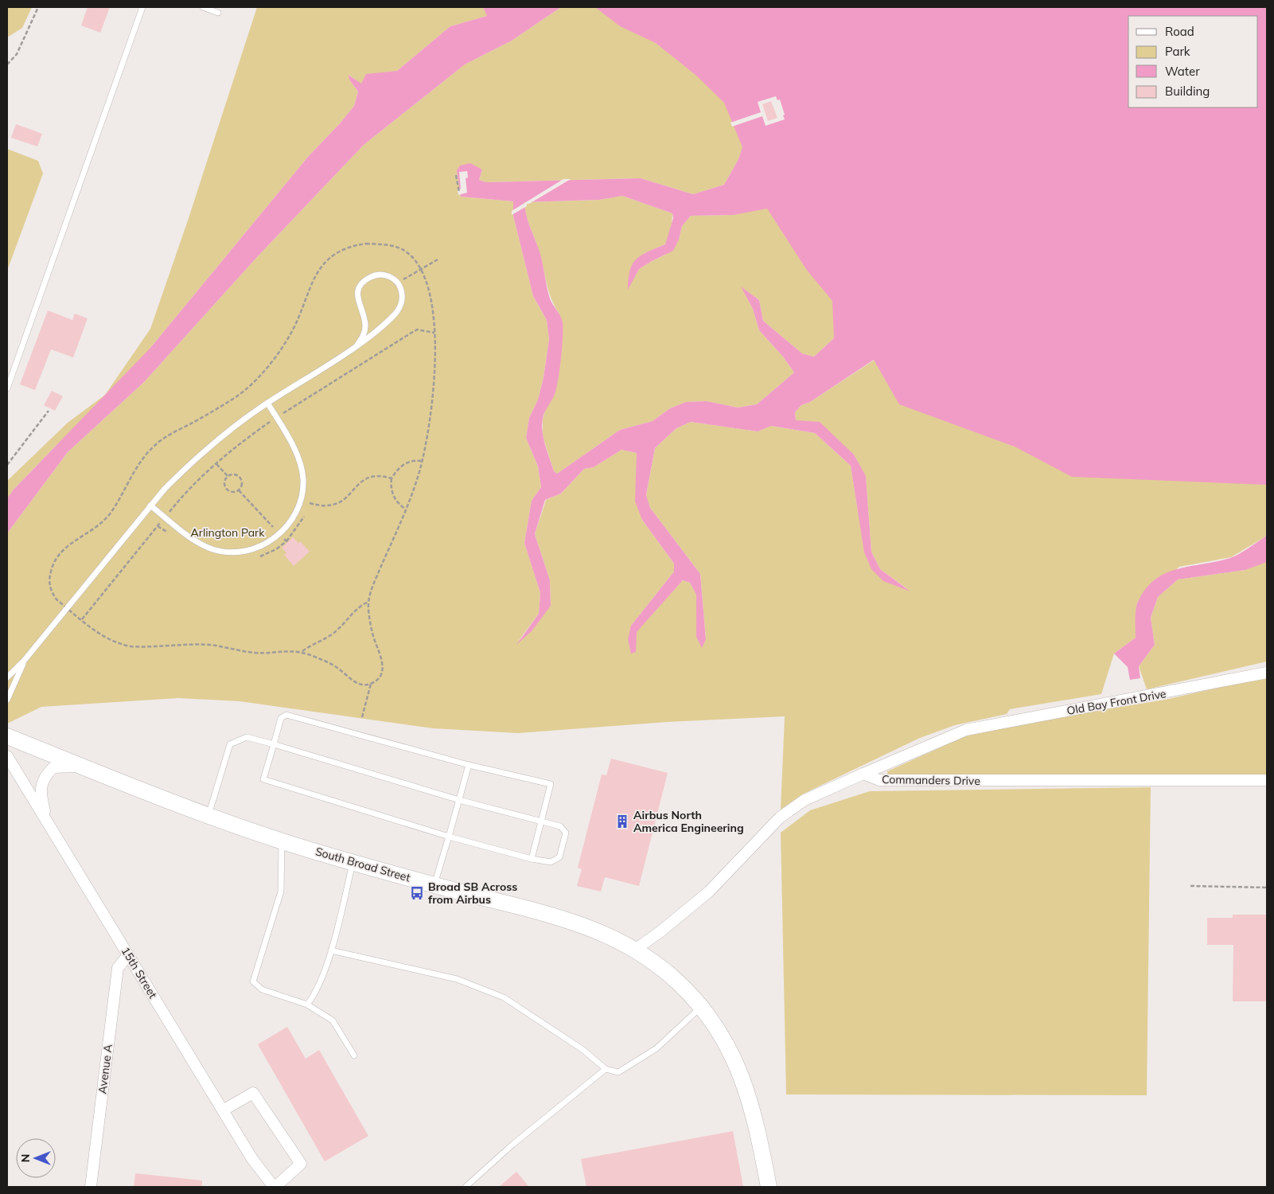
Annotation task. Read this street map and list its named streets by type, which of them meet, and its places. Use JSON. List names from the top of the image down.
{
  "streets": {
    "street": [
      "Old Bay Front Drive",
      "Commanders Drive",
      "South Broad Street",
      "15th Street",
      "Avenue A"
    ]
  },
  "crossings": [
    ["Old Bay Front Drive", "Commanders Drive"],
    ["15th Street", "Avenue A"]
  ],
  "parks": ["Arlington Park"],
  "places": {
    "building": ["Airbus North America Engineering"],
    "bus stop": ["Broad SB Across from Airbus"]
  },
  "legend": [
    "Road",
    "Park",
    "Water",
    "Building"
  ],
  "north": "left"
}
